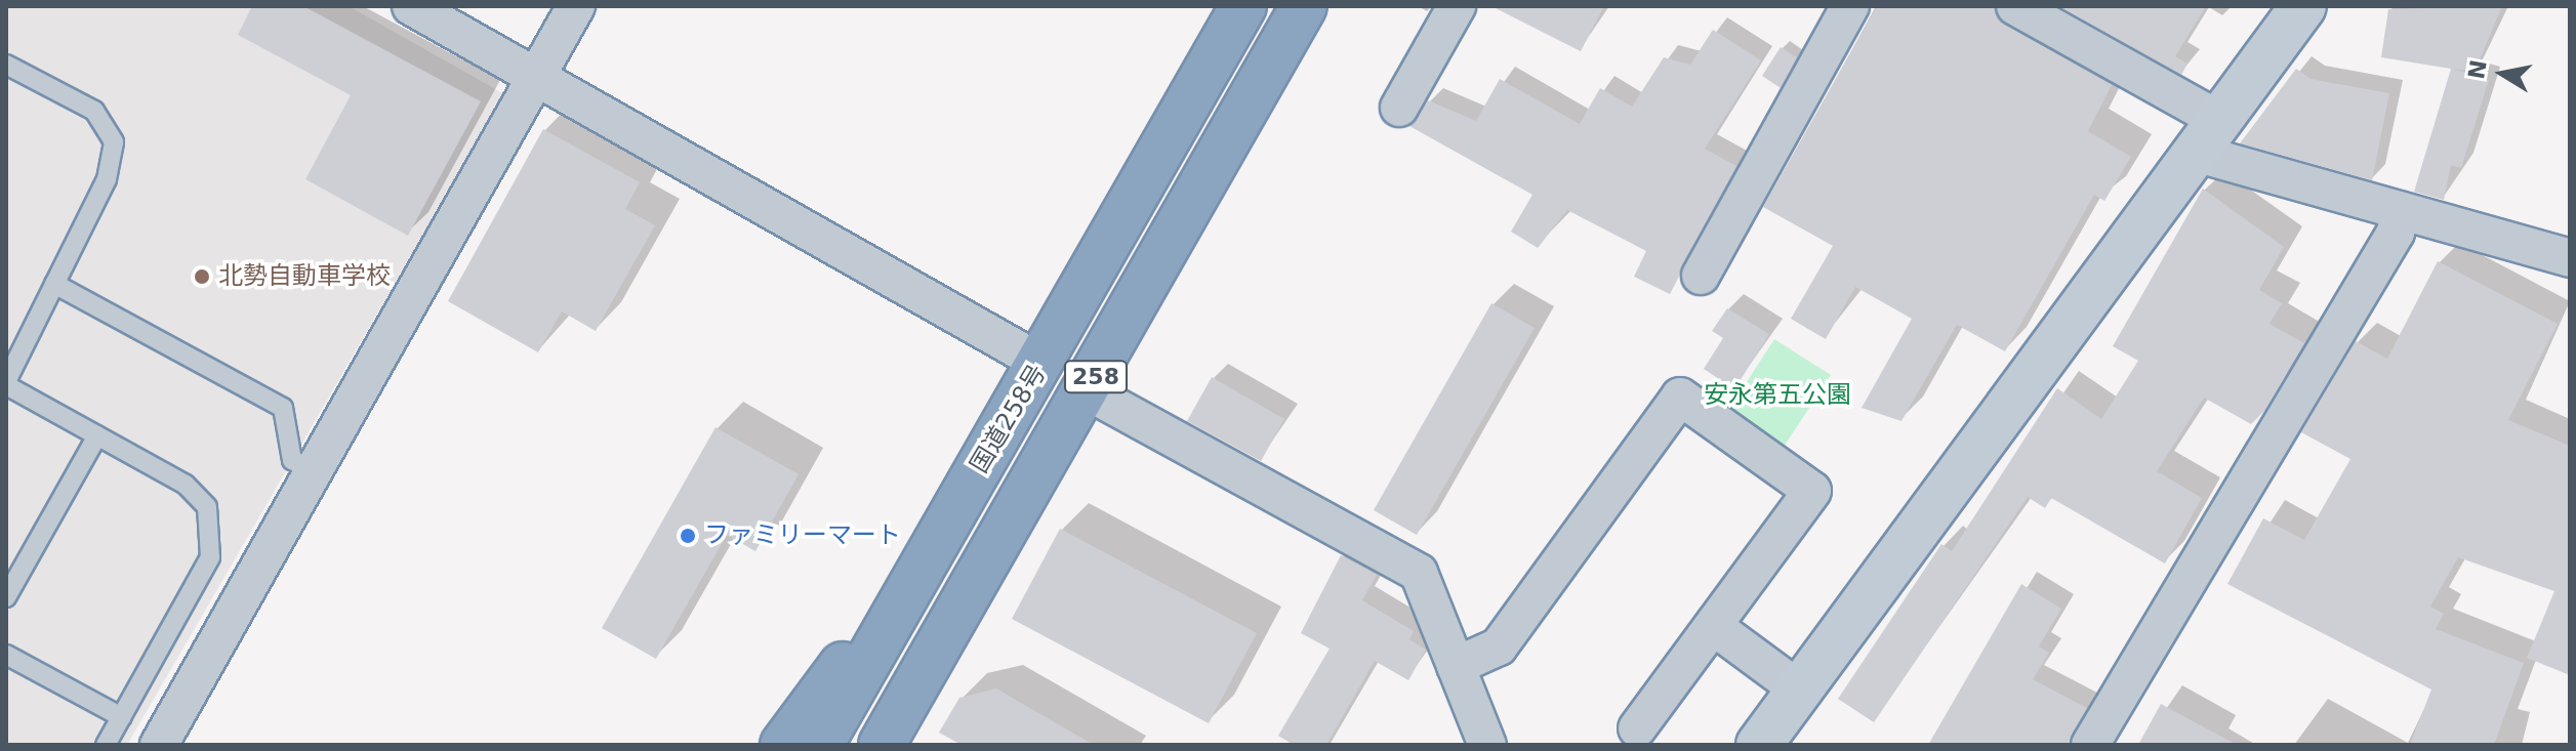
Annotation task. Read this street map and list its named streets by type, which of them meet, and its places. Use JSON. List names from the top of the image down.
{
  "streets": {
    "highway": ["258", "国道258号"]
  },
  "parks": ["安永第五公園"],
  "places": ["北勢自動車学校", "ファミリーマート"],
  "north": "left"
}
